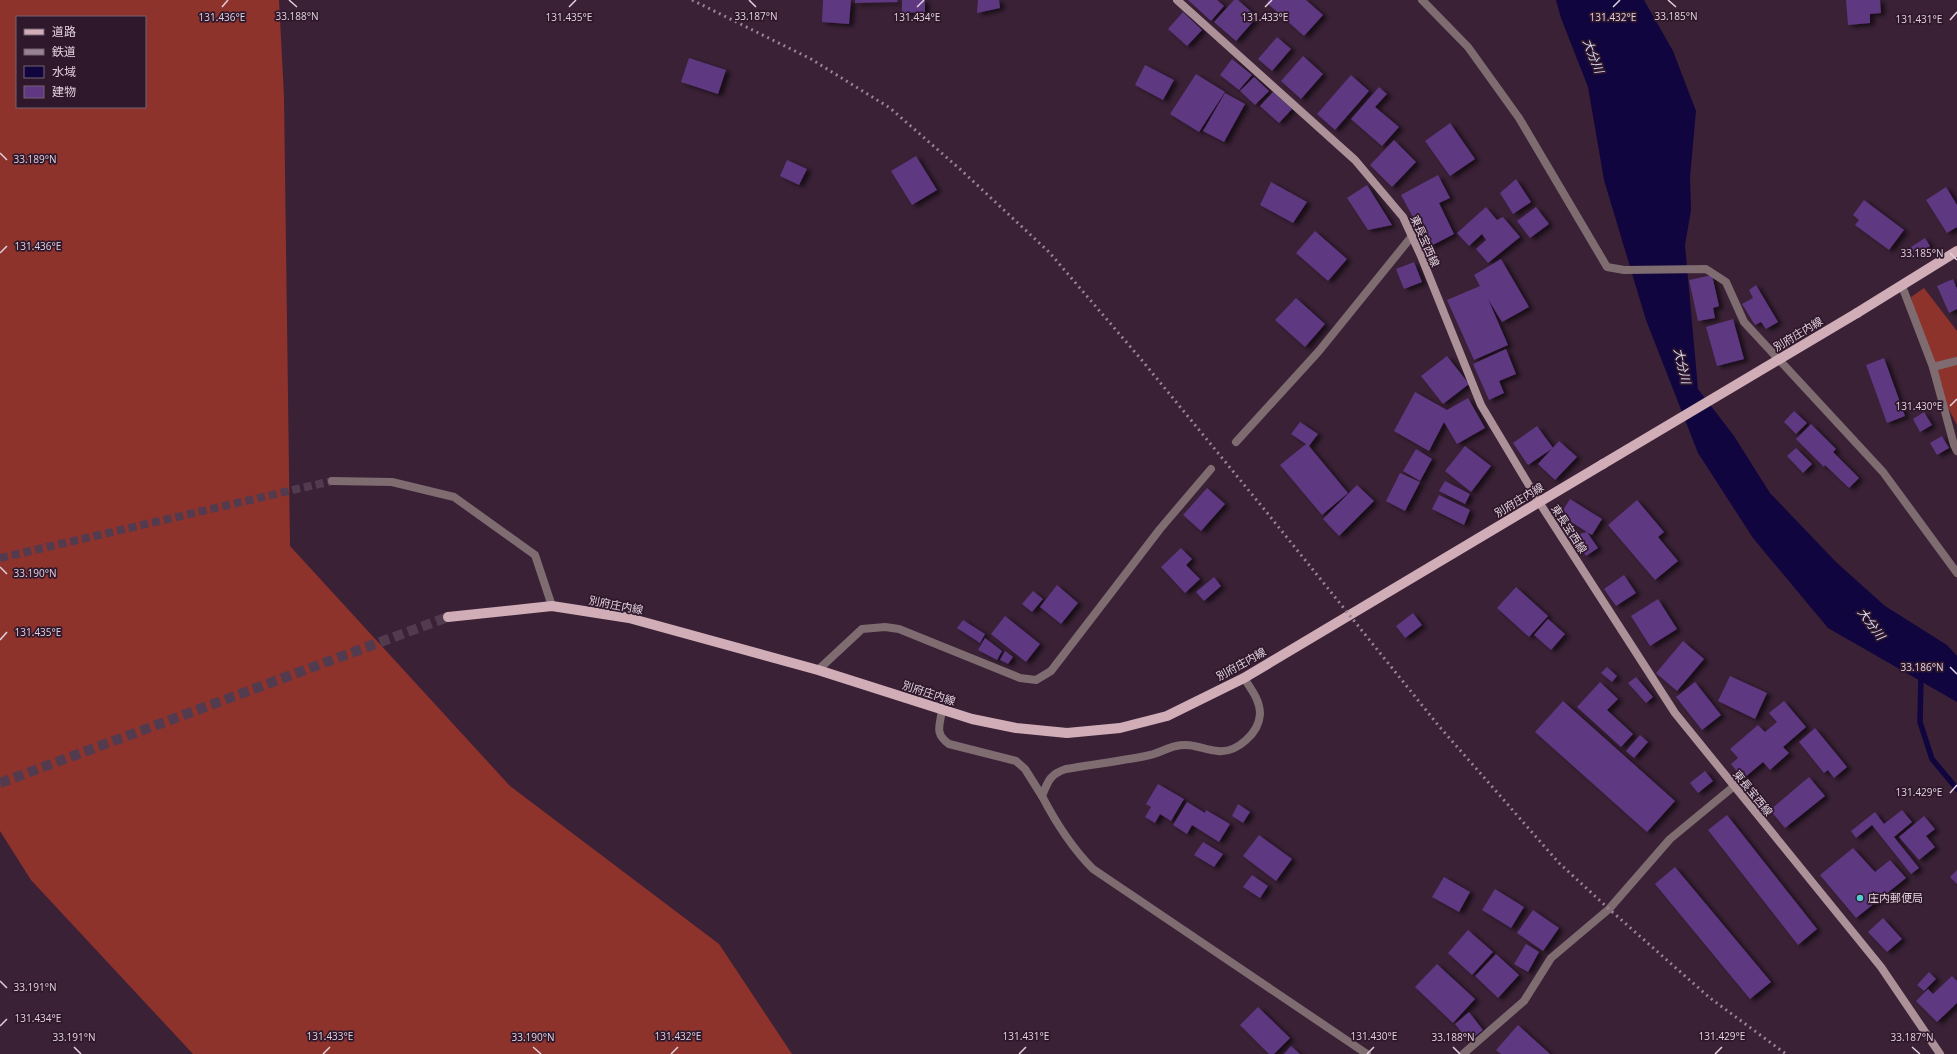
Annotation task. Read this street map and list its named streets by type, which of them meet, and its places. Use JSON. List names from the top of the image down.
{
  "streets": {
    "main road": ["東長宝西線", "別府庄内線"]
  },
  "crossings": [
    ["東長宝西線", "別府庄内線"]
  ],
  "water": ["大分川"],
  "places": ["庄内郵便局"],
  "legend": [
    "道路",
    "鉄道",
    "水域",
    "建物"
  ],
  "coordinates": [
    "33.188°N",
    "33.187°N",
    "33.185°N",
    "131.436°E",
    "131.435°E",
    "131.433°E",
    "131.432°E",
    "131.434°E",
    "131.431°E",
    "33.189°N",
    "131.430°E",
    "33.190°N",
    "33.186°N",
    "131.429°E",
    "33.191°N"
  ]
}
